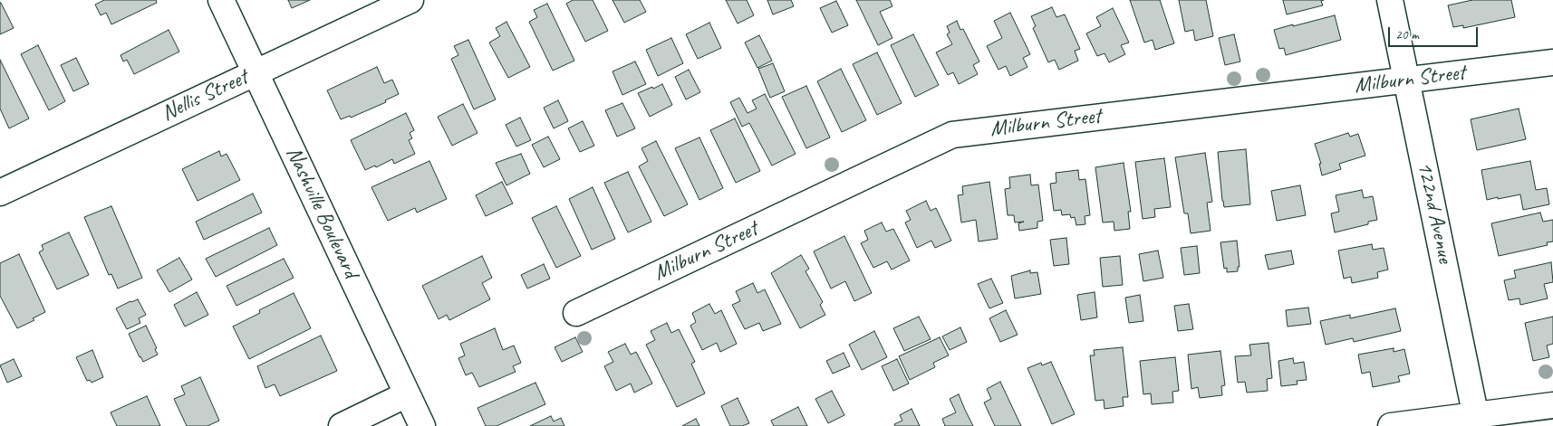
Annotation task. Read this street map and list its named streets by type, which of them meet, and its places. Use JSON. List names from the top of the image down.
{
  "streets": {
    "street": [
      "Milburn Street",
      "Nellis Street",
      "Nashville Boulevard",
      "122nd Avenue"
    ]
  },
  "crossings": [
    ["Milburn Street", "122nd Avenue"],
    ["Nellis Street", "Nashville Boulevard"]
  ],
  "scale_bar": "20 m"
}
